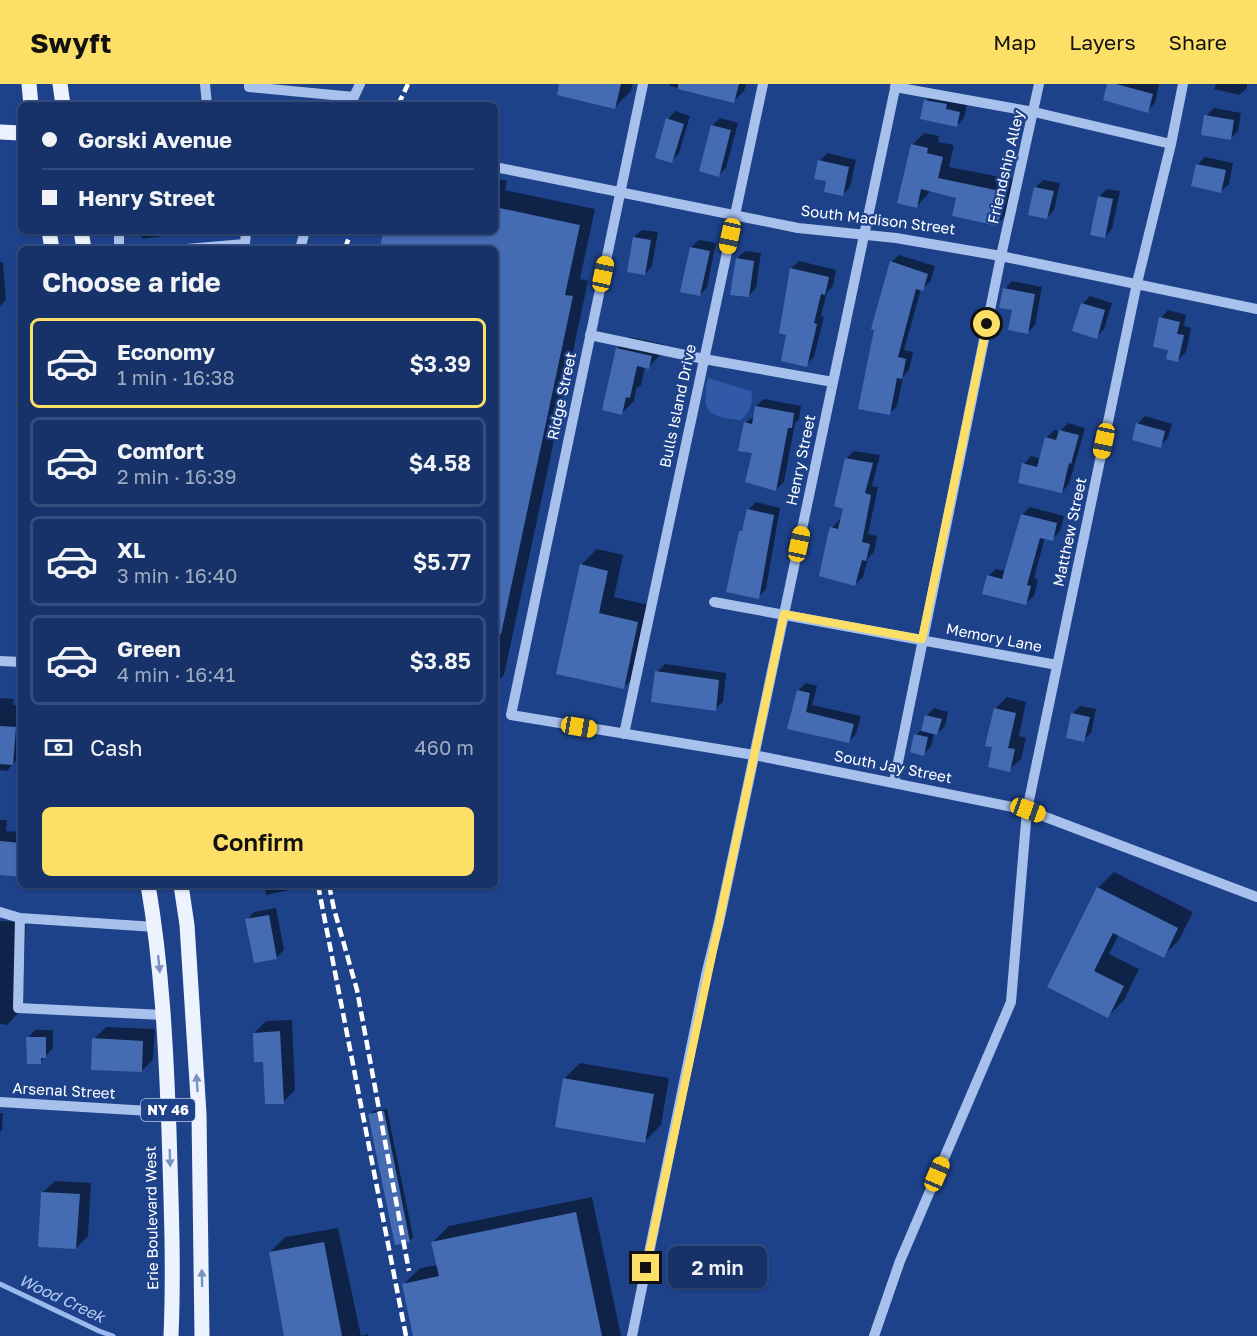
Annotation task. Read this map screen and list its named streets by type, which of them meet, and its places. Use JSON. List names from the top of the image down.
{
  "streets": {
    "main road": ["NY 46", "Erie Boulevard West"],
    "street": [
      "Friendship Alley",
      "South Madison Street",
      "Ridge Street",
      "Bulls Island Drive",
      "Henry Street",
      "Matthew Street",
      "Memory Lane",
      "South Jay Street",
      "Arsenal Street"
    ]
  },
  "crossings": [
    ["Friendship Alley", "South Madison Street"],
    ["Friendship Alley", "Memory Lane"],
    ["Friendship Alley", "South Jay Street"],
    ["South Madison Street", "Ridge Street"],
    ["South Madison Street", "Bulls Island Drive"],
    ["South Madison Street", "Henry Street"],
    ["South Madison Street", "Matthew Street"],
    ["Ridge Street", "South Jay Street"],
    ["Bulls Island Drive", "South Jay Street"],
    ["Henry Street", "Memory Lane"],
    ["Henry Street", "South Jay Street"],
    ["Matthew Street", "Memory Lane"],
    ["Matthew Street", "South Jay Street"],
    ["Arsenal Street", "NY 46"],
    ["Arsenal Street", "Erie Boulevard West"]
  ],
  "water": ["Wood Creek"],
  "page": {
    "header": "Swyft",
    "nav": ["Map", "Layers", "Share"],
    "banner": ["Gorski Avenue", "Henry Street"],
    "heading": "Choose a ride",
    "list": [
      {
        "name": "Economy",
        "note": "1 min · 16:38",
        "value": "$3.39"
      },
      {
        "name": "Comfort",
        "note": "2 min · 16:39",
        "value": "$4.58"
      },
      {
        "name": "XL",
        "note": "3 min · 16:40",
        "value": "$5.77"
      },
      {
        "name": "Green",
        "note": "4 min · 16:41",
        "value": "$3.85"
      }
    ],
    "pay": ["Cash", "460 m"],
    "buttons": "Confirm",
    "bubble": "2 min"
  }
}
